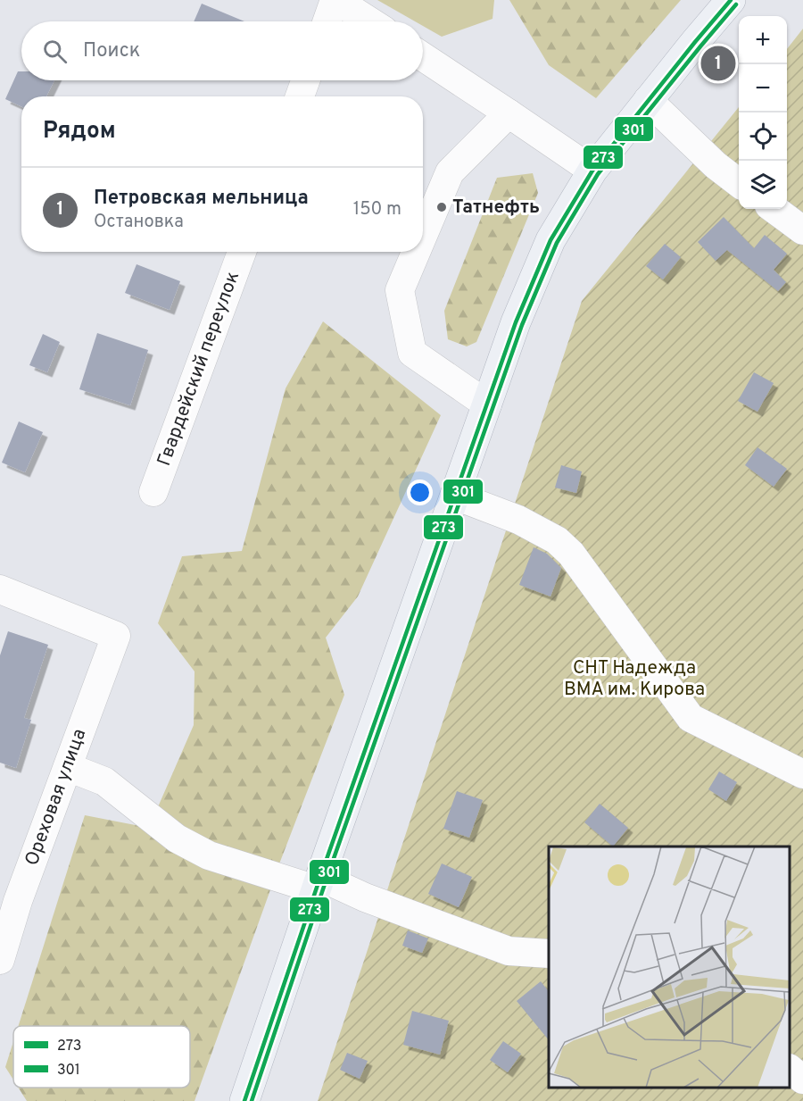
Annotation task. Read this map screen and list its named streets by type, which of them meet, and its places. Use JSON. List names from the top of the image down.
{
  "streets": {
    "street": ["Гвардейский переулок", "Ореховая улица"]
  },
  "parks": ["СНТ Надежда ВМА им. Кирова"],
  "places": ["Татнефть"],
  "lines": ["transit line 273", "transit line 301"],
  "legend": ["273", "301"],
  "page": {
    "map_buttons": ["+", "−"],
    "search": "Поиск",
    "pins": "1",
    "heading": "Рядом",
    "list": [
      {
        "mark": "1",
        "name": "Петровская мельница",
        "note": "Остановка",
        "value": "150 m"
      }
    ]
  }
}
